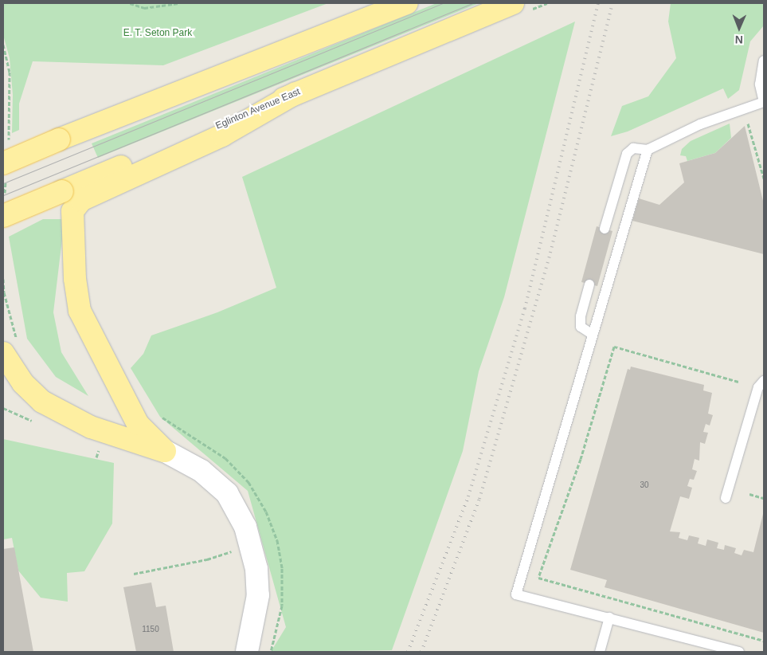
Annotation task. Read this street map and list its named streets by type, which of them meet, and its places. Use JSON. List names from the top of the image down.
{
  "streets": {
    "main road": ["Eglinton Avenue East"]
  },
  "parks": ["E. T. Seton Park"],
  "house_numbers": ["30", "1150"],
  "north": "bottom"
}
